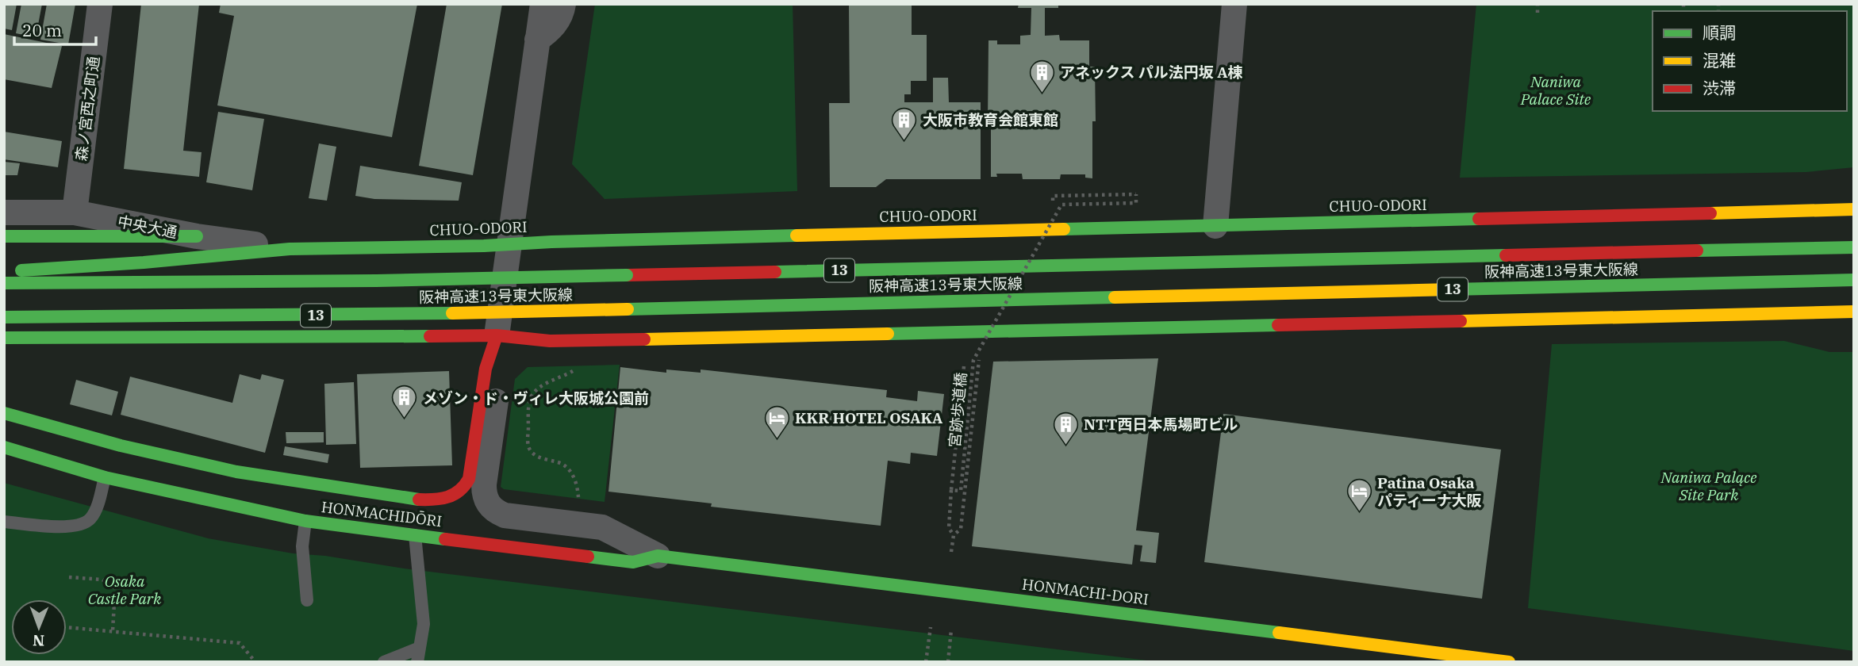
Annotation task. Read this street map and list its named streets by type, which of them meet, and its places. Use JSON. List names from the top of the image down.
{
  "streets": {
    "main road": [
      "CHUO-ODORI",
      "13",
      "阪神高速13号東大阪線",
      "HONMACHIDŌRI",
      "HONMACHI-DORI"
    ],
    "street": ["森ノ宮西之町通", "中央大通"],
    "path": ["宮跡歩道橋"]
  },
  "crossings": [
    ["森ノ宮西之町通", "中央大通"],
    ["CHUO-ODORI", "中央大通"],
    ["HONMACHIDŌRI", "HONMACHI-DORI"]
  ],
  "parks": ["Naniwa Palace Site", "Naniwa Palące Site Park", "Osaka Castle Park"],
  "places": {
    "building": [
      "アネックス パル法円坂 A棟",
      "大阪市教育会館東館",
      "メゾン・ド・ヴィレ大阪城公園前",
      "NTT西日本馬場町ビル"
    ],
    "hotel": ["KKR HOTEL OSAKA", "Patina Osaka パティーナ大阪"]
  },
  "legend": ["順調", "混雑", "渋滞"],
  "scale_bar": "20 m",
  "north": "bottom"
}
